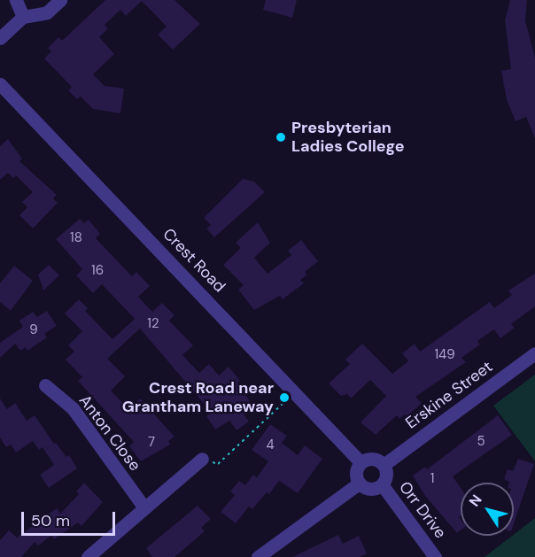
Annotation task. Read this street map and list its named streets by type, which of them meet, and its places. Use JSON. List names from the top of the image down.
{
  "streets": {
    "street": [
      "Crest Road",
      "Erskine Street",
      "Anton Close",
      "Orr Drive"
    ]
  },
  "crossings": [
    ["Crest Road", "Erskine Street"],
    ["Crest Road", "Orr Drive"],
    ["Erskine Street", "Orr Drive"]
  ],
  "places": ["Presbyterian Ladies College", "Crest Road near Grantham Laneway"],
  "house_numbers": [
    "18",
    "16",
    "12",
    "9",
    "149",
    "5",
    "7",
    "4",
    "1"
  ],
  "scale_bar": "50 m",
  "north": "top left"
}
